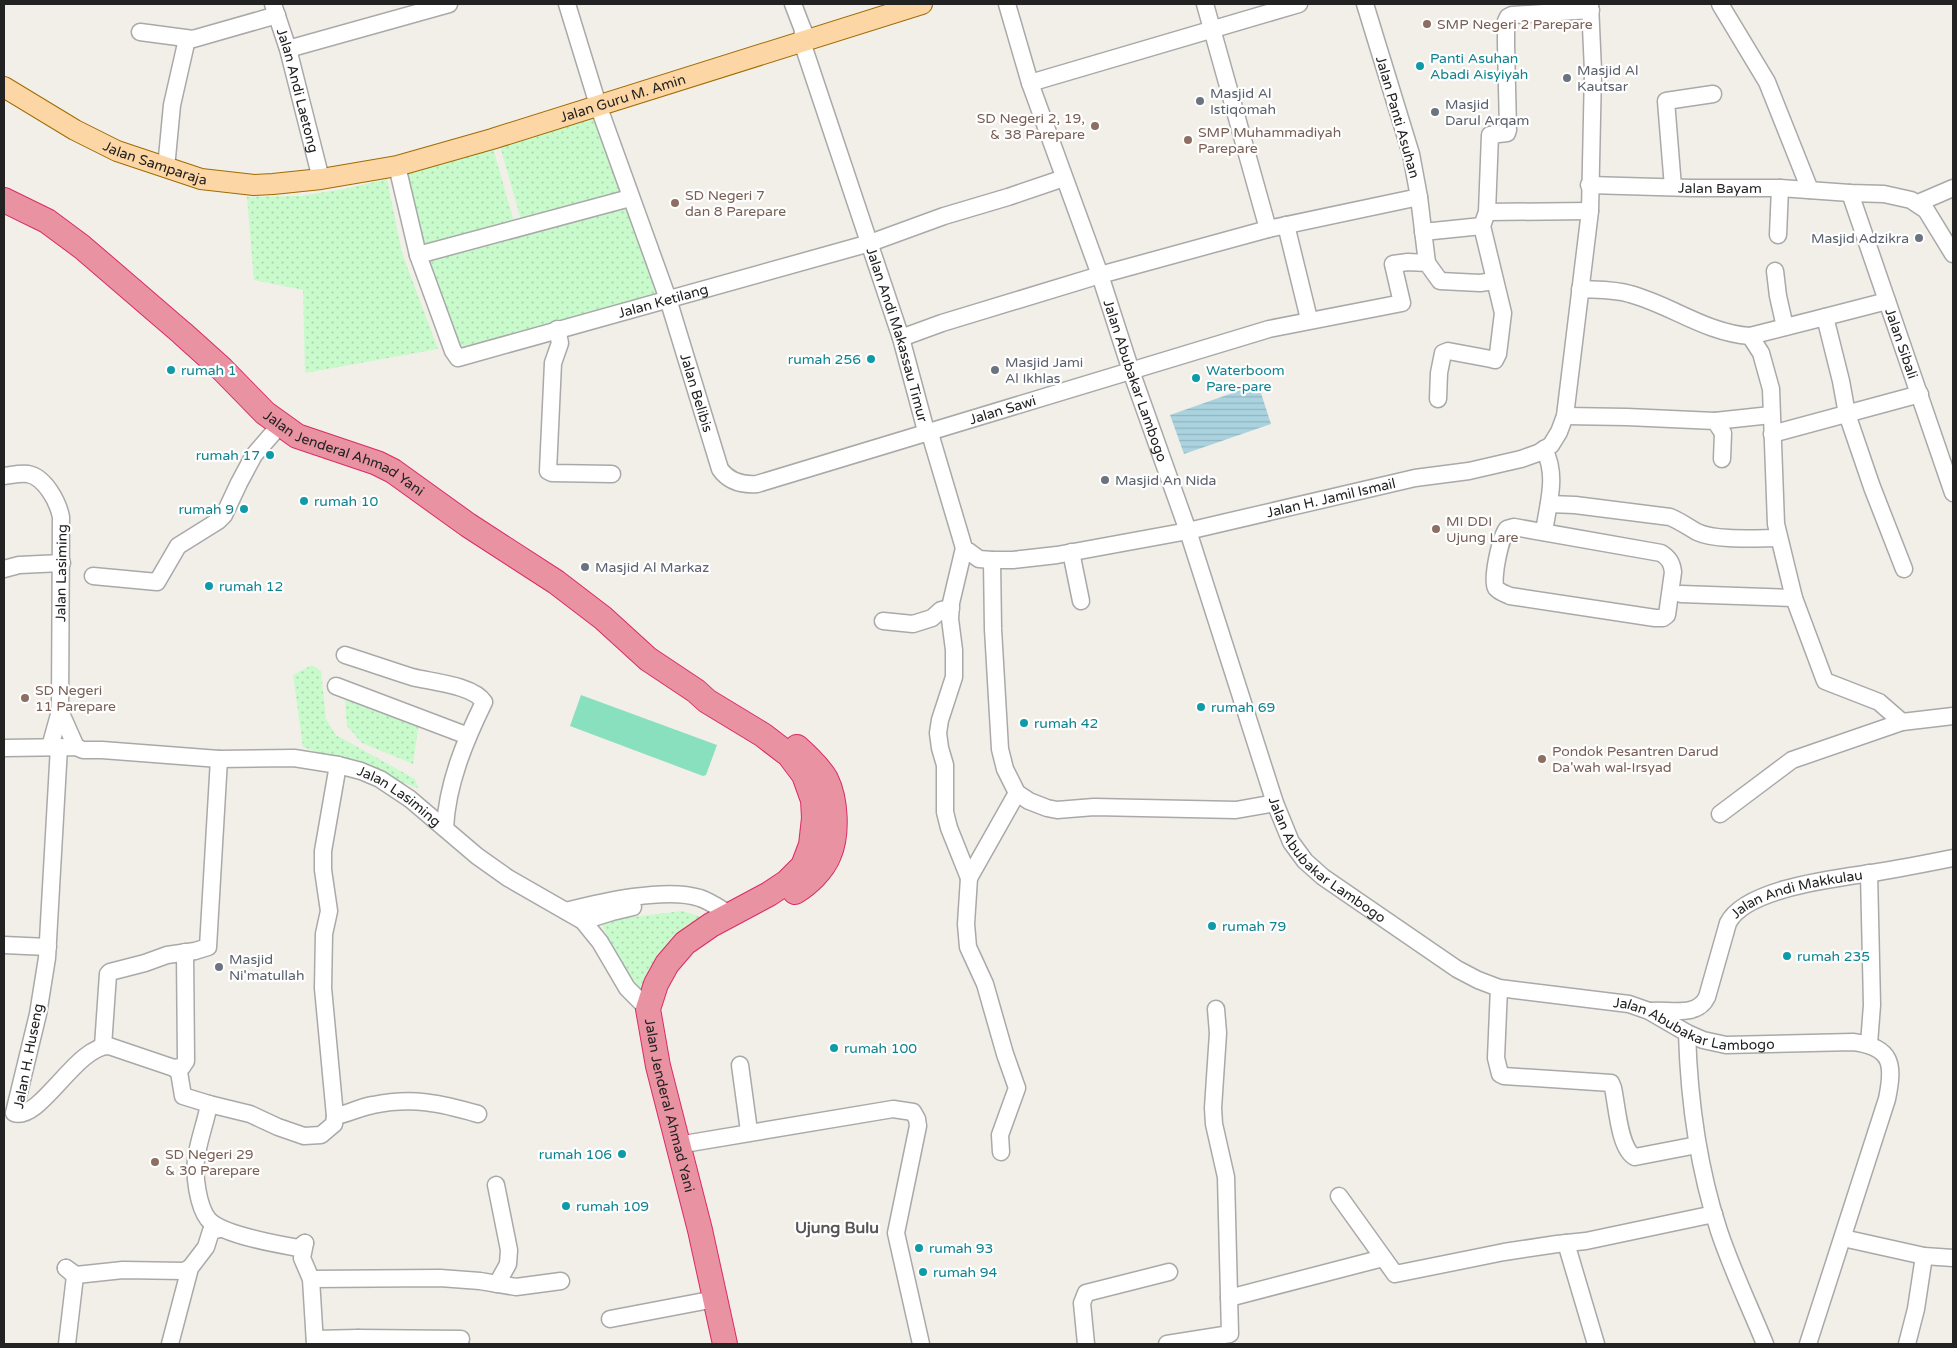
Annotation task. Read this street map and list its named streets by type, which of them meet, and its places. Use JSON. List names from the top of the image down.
{
  "streets": {
    "highway": ["Jalan Jenderal Ahmad Yani"],
    "main road": ["Jalan Guru M. Amin", "Jalan Samparaja"],
    "street": [
      "Jalan Andi Laetong",
      "Jalan Panti Asuhan",
      "Jalan Bayam",
      "Jalan Ketilang",
      "Jalan Andi Makassau Timur",
      "Jalan Sibali",
      "Jalan Abubakar Lambogo",
      "Jalan Belibis",
      "Jalan Sawi",
      "Jalan H. Jamil Ismail",
      "Jalan Lasiming",
      "Jalan Andi Makkulau",
      "Jalan H. Huseng"
    ]
  },
  "crossings": [
    ["Jalan Andi Laetong", "Jalan Guru M. Amin"],
    ["Jalan Andi Laetong", "Jalan Samparaja"],
    ["Jalan Guru M. Amin", "Jalan Samparaja"],
    ["Jalan Guru M. Amin", "Jalan Andi Makassau Timur"],
    ["Jalan Guru M. Amin", "Jalan Belibis"],
    ["Jalan Panti Asuhan", "Jalan Andi Makassau Timur"],
    ["Jalan Panti Asuhan", "Jalan Abubakar Lambogo"],
    ["Jalan Bayam", "Jalan Sibali"],
    ["Jalan Bayam", "Jalan H. Jamil Ismail"],
    ["Jalan Ketilang", "Jalan Andi Makassau Timur"],
    ["Jalan Ketilang", "Jalan Abubakar Lambogo"],
    ["Jalan Ketilang", "Jalan Belibis"],
    ["Jalan Andi Makassau Timur", "Jalan Belibis"],
    ["Jalan Andi Makassau Timur", "Jalan Sawi"],
    ["Jalan Abubakar Lambogo", "Jalan Sawi"],
    ["Jalan Abubakar Lambogo", "Jalan H. Jamil Ismail"],
    ["Jalan Abubakar Lambogo", "Jalan Andi Makkulau"],
    ["Jalan Belibis", "Jalan Sawi"],
    ["Jalan Jenderal Ahmad Yani", "Jalan Lasiming"],
    ["Jalan Lasiming", "Jalan H. Huseng"]
  ],
  "districts": ["Ujung Bulu"],
  "places": [
    "SMP Negeri 2 Parepare",
    "Panti Asuhan Abadi Aisyiyah",
    "Masjid Al Kautsar",
    "Masjid Al Istiqomah",
    "Masjid Darul Arqam",
    "SD Negeri 2, 19, & 38 Parepare",
    "SMP Muhammadiyah Parepare",
    "SD Negeri 7 dan 8 Parepare",
    "Masjid Adzikra",
    "rumah 256",
    "rumah 1",
    "Masjid Jami Al Ikhlas",
    "Waterboom Pare-pare",
    "rumah 17",
    "Masjid An Nida",
    "rumah 10",
    "rumah 9",
    "MI DDI Ujung Lare",
    "Masjid Al Markaz",
    "rumah 12",
    "SD Negeri 11 Parepare",
    "rumah 69",
    "rumah 42",
    "Pondok Pesantren Darud Da'wah wal-Irsyad",
    "rumah 79",
    "rumah 235",
    "Masjid Ni'matullah",
    "rumah 100",
    "rumah 106",
    "SD Negeri 29 & 30 Parepare",
    "rumah 109",
    "rumah 93",
    "rumah 94"
  ]
}
